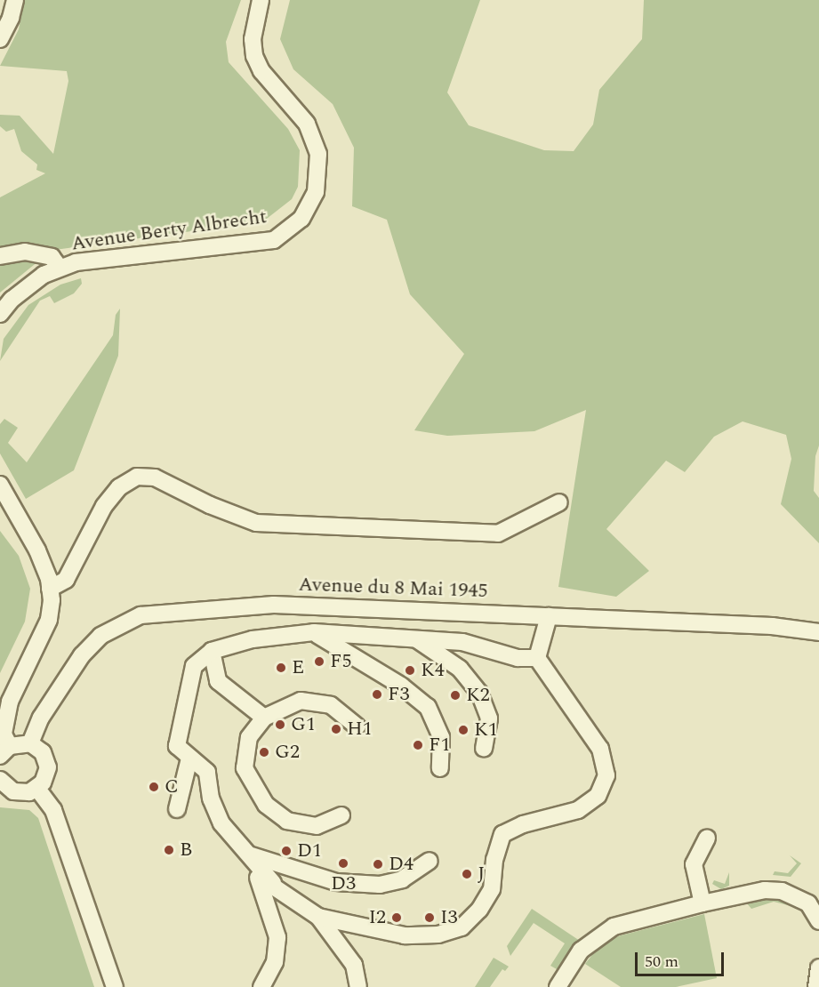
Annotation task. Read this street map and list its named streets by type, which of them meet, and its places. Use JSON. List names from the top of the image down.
{
  "streets": {
    "street": ["Avenue Berty Albrecht", "Avenue du 8 Mai 1945"]
  },
  "places": [
    "F5",
    "E",
    "K4",
    "F3",
    "K2",
    "G1",
    "H1",
    "K1",
    "F1",
    "G2",
    "C",
    "B",
    "D1",
    "D3",
    "D4",
    "J",
    "I2",
    "I3"
  ],
  "scale_bar": "50 m"
}
